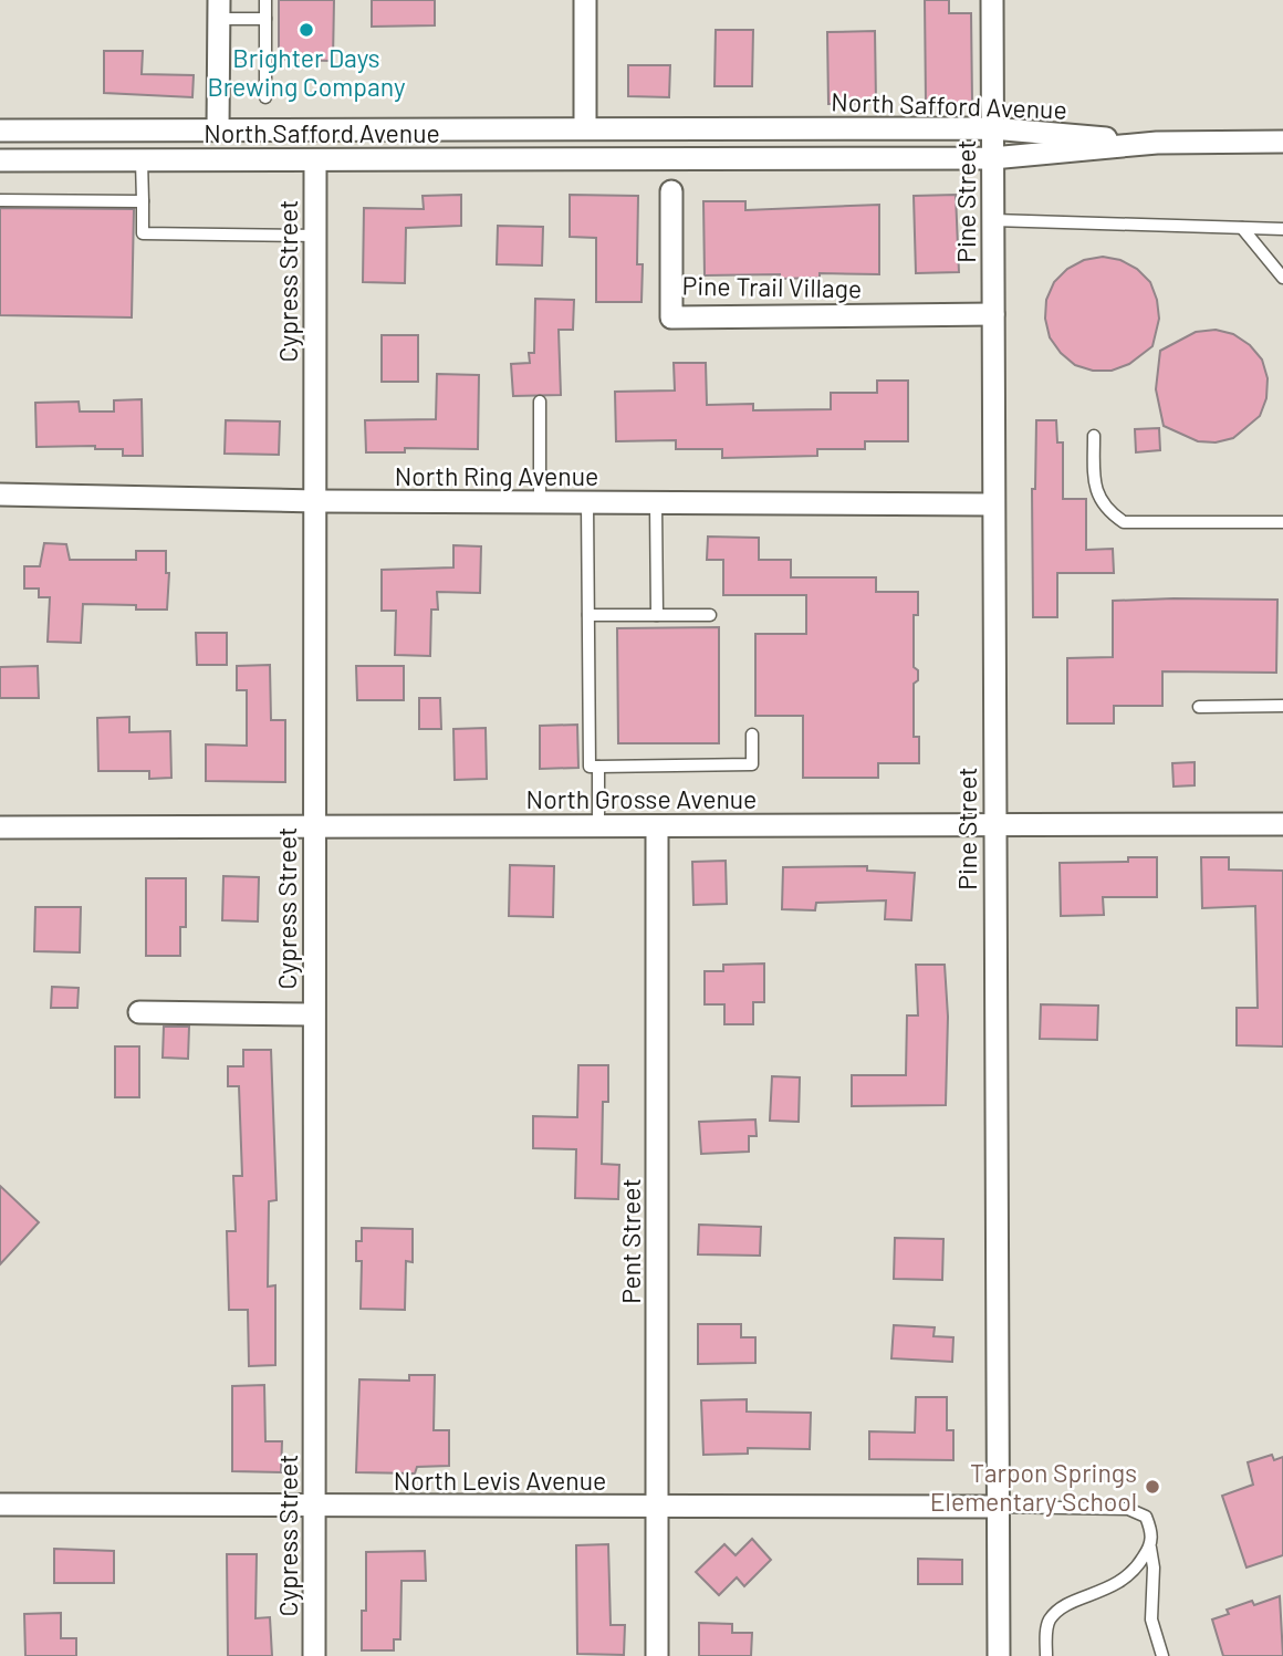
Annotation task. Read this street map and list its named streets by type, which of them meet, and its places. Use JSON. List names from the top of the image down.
{
  "streets": {
    "street": [
      "North Safford Avenue",
      "Pine Street",
      "Cypress Street",
      "Pine Trail Village",
      "North Ring Avenue",
      "North Grosse Avenue",
      "Pent Street",
      "North Levis Avenue"
    ]
  },
  "crossings": [
    ["North Safford Avenue", "Pine Street"],
    ["North Safford Avenue", "Cypress Street"],
    ["Pine Street", "Pine Trail Village"],
    ["Pine Street", "North Ring Avenue"],
    ["Pine Street", "North Grosse Avenue"],
    ["Pine Street", "North Levis Avenue"],
    ["Cypress Street", "North Ring Avenue"],
    ["Cypress Street", "North Grosse Avenue"],
    ["Cypress Street", "North Levis Avenue"],
    ["North Grosse Avenue", "Pent Street"],
    ["Pent Street", "North Levis Avenue"]
  ],
  "places": ["Brighter Days Brewing Company", "Tarpon Springs Elementary School"]
}
